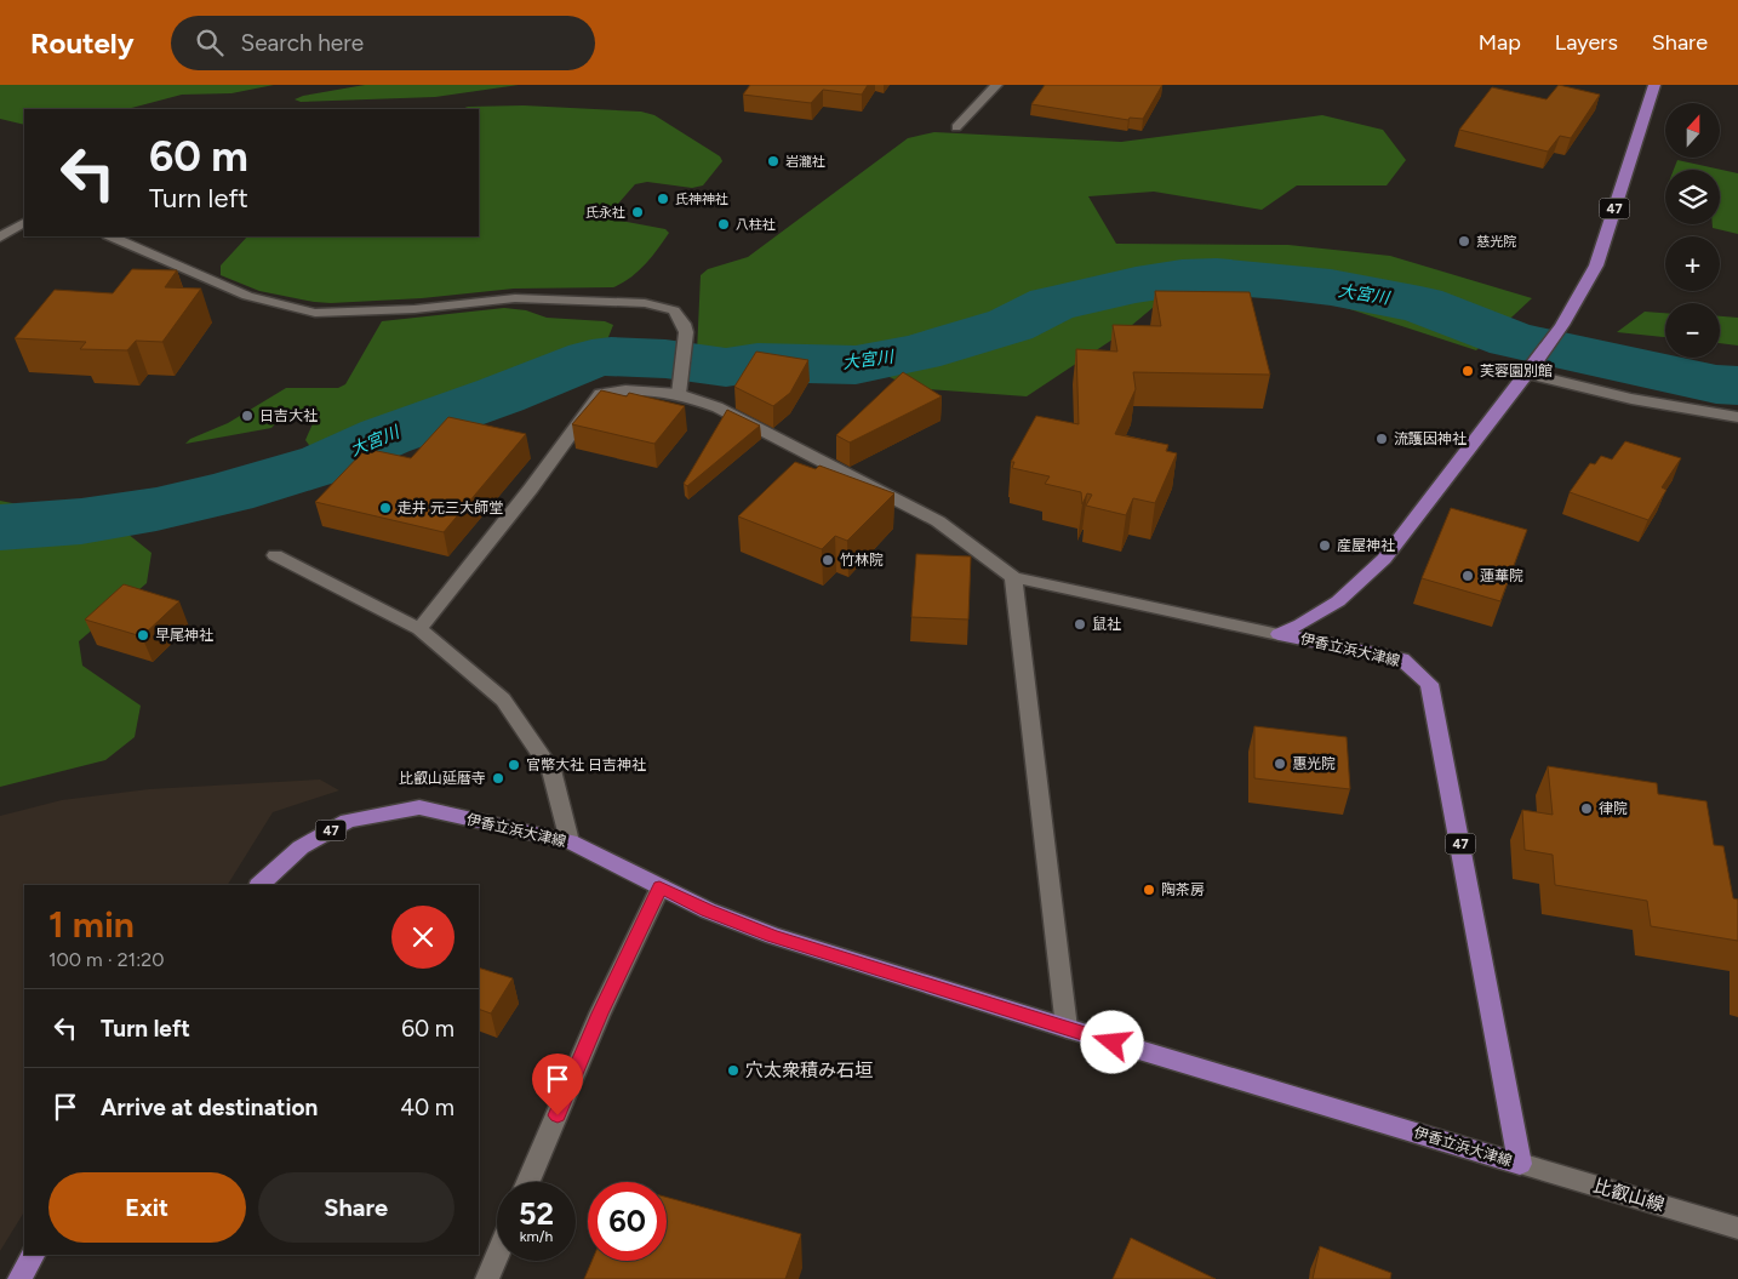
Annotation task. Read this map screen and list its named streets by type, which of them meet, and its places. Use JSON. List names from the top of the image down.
{
  "streets": {
    "main road": ["47", "伊香立浜大津線"],
    "street": ["比叡山線"]
  },
  "crossings": [
    ["伊香立浜大津線", "比叡山線"]
  ],
  "water": ["大宮川"],
  "places": [
    "岩瀧社",
    "氏神神社",
    "氏永社",
    "八柱社",
    "慈光院",
    "芙蓉園別館",
    "日吉大社",
    "流護因神社",
    "走井 元三大師堂",
    "産屋神社",
    "竹林院",
    "蓮華院",
    "鼠社",
    "早尾神社",
    "惠光院",
    "官幣大社 日吉神社",
    "比叡山延暦寺",
    "律院",
    "陶茶房",
    "穴太衆積み石垣"
  ],
  "north": "top",
  "page": {
    "header": "Routely",
    "search": "Search here",
    "nav": ["Map", "Layers", "Share"],
    "map_buttons": ["+", "−"],
    "turn": ["60 m", "Turn left"],
    "heading": ["1 min", "100 m · 21:20"],
    "list": [
      {
        "name": "Turn left",
        "value": "60 m"
      },
      {
        "name": "Arrive at destination",
        "value": "40 m"
      }
    ],
    "buttons": ["Exit", "Share"],
    "speed": "52 km/h",
    "limit": "60"
  }
}
